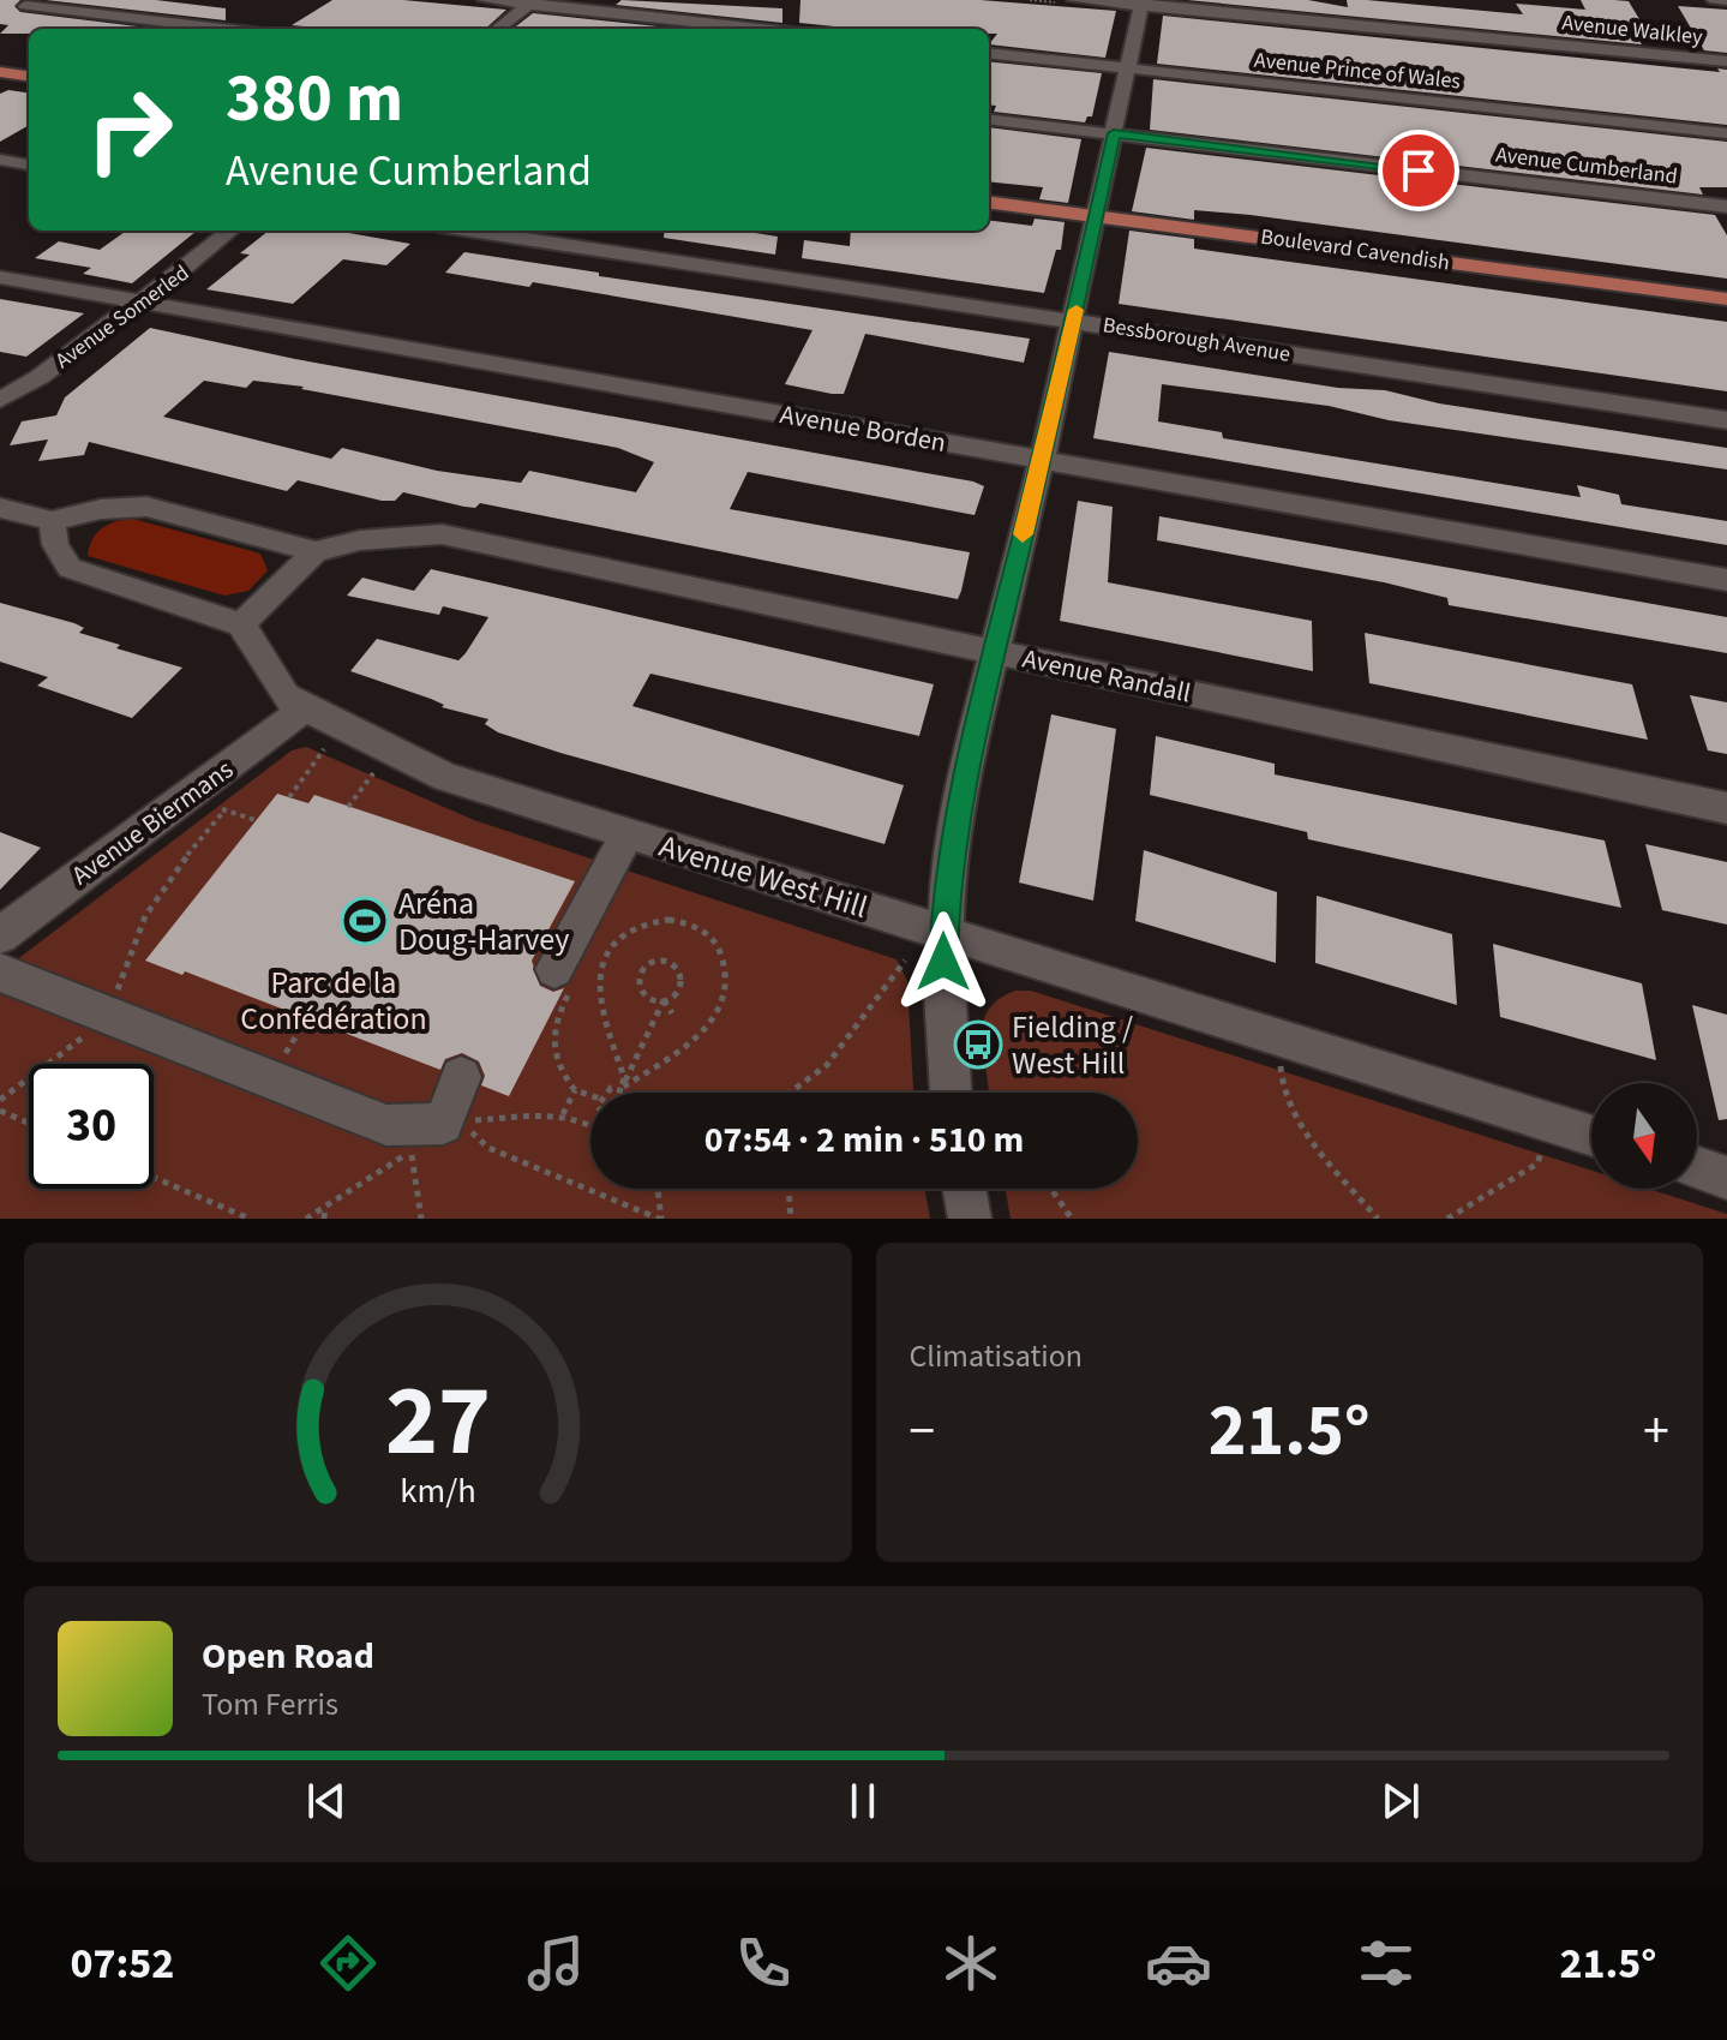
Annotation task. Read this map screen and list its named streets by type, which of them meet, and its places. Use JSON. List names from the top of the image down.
{
  "streets": {
    "main road": ["Boulevard Cavendish"],
    "street": [
      "Avenue Walkley",
      "Avenue Prince of Wales",
      "Avenue Cumberland",
      "Avenue Somerled",
      "Bessborough Avenue",
      "Avenue Borden",
      "Avenue Randall",
      "Avenue Biermans",
      "Avenue West Hill"
    ]
  },
  "crossings": [
    ["Avenue Somerled", "Avenue Borden"],
    ["Avenue Biermans", "Avenue West Hill"]
  ],
  "parks": ["Parc de la Confédération"],
  "places": {
    "sports": ["Aréna Doug-Harvey"],
    "bus stop": ["Fielding / West Hill"]
  },
  "north": "bottom",
  "page": {
    "turn": ["380 m", "Avenue Cumberland"],
    "limit": "30",
    "trip": "07:54 · 2 min · 510 m",
    "tile": "Climatisation",
    "heat": ["−", "21.5°", "+"],
    "song": ["Open Road", "Tom Ferris"],
    "tabs": ["07:52", "21.5°"],
    "gauge": ["27", "km/h"]
  }
}
